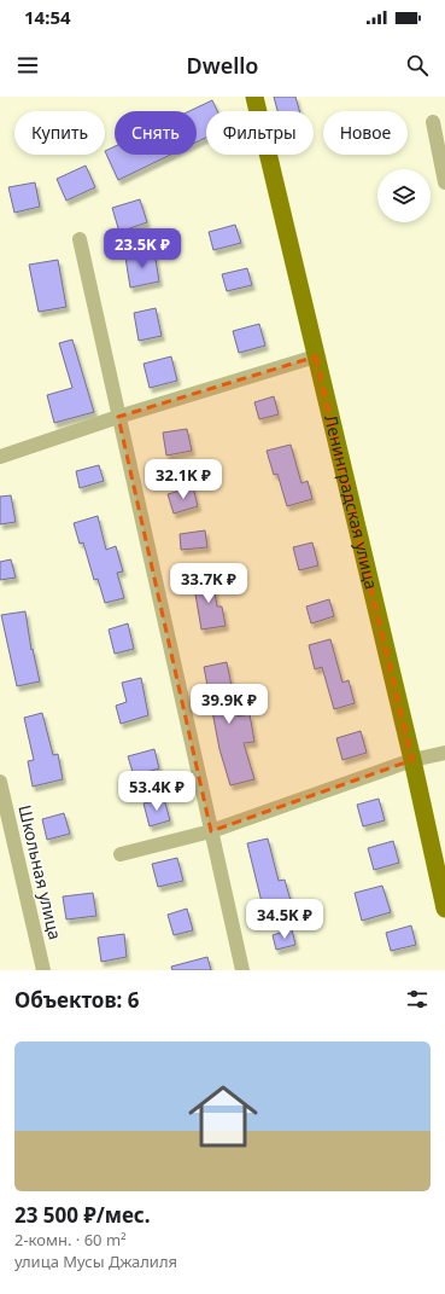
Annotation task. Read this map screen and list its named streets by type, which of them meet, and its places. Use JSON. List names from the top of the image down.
{
  "streets": {
    "main road": ["Ленинградская улица"],
    "street": ["Школьная улица"]
  },
  "page": {
    "status": "14:54",
    "header": "Dwello",
    "chip": [
      "Купить",
      "Снять",
      "Фильтры",
      "Новое"
    ],
    "price": [
      "23.5K ₽",
      "32.1K ₽",
      "33.7K ₽",
      "39.9K ₽",
      "53.4K ₽",
      "34.5K ₽"
    ],
    "heading": "Объектов: 6",
    "list": [
      {
        "name": "23 500 ₽/мес.",
        "note": "2-комн. · 60 m² · улица Мусы Джалиля"
      }
    ]
  }
}
